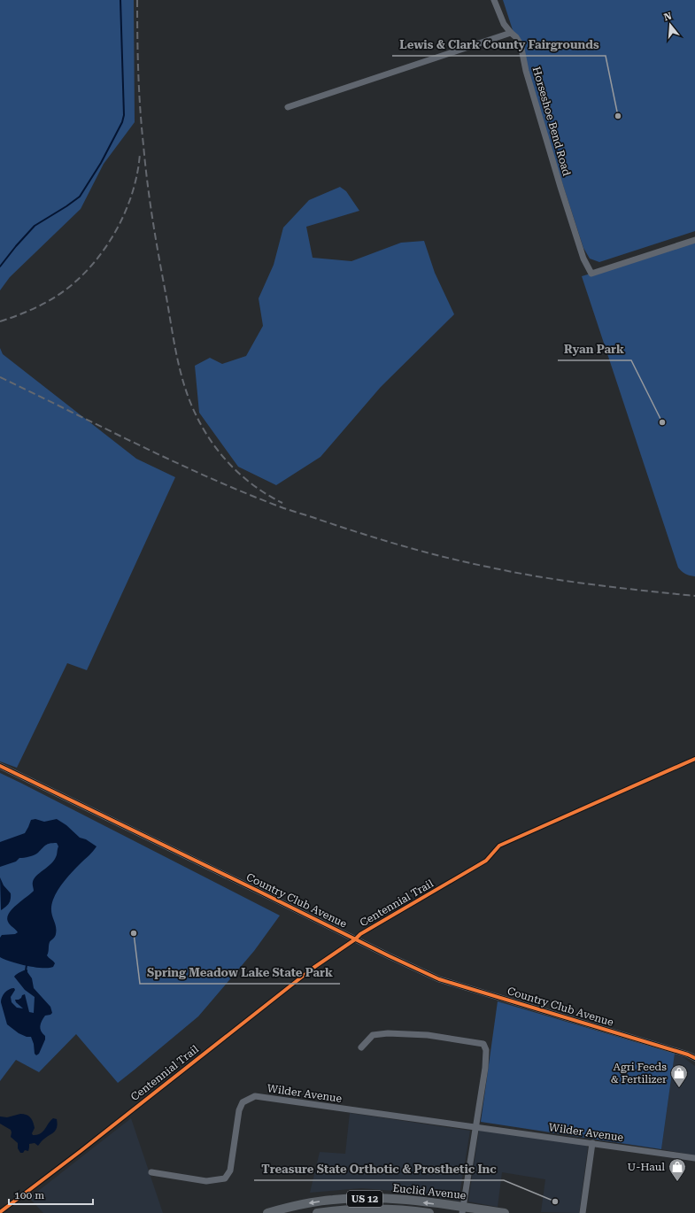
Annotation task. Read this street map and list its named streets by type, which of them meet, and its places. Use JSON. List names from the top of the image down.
{
  "streets": {
    "highway": ["Euclid Avenue", "US 12"],
    "street": ["Horseshoe Bend Road", "Country Club Avenue", "Wilder Avenue"],
    "cycle path": ["Centennial Trail"]
  },
  "places": {
    "other": [
      "Lewis & Clark County Fairgrounds",
      "Ryan Park",
      "Spring Meadow Lake State Park",
      "Treasure State Orthotic & Prosthetic Inc"
    ],
    "shop": ["Agri Feeds & Fertilizer", "U-Haul"]
  },
  "scale_bar": "100 m",
  "north": "top"
}
